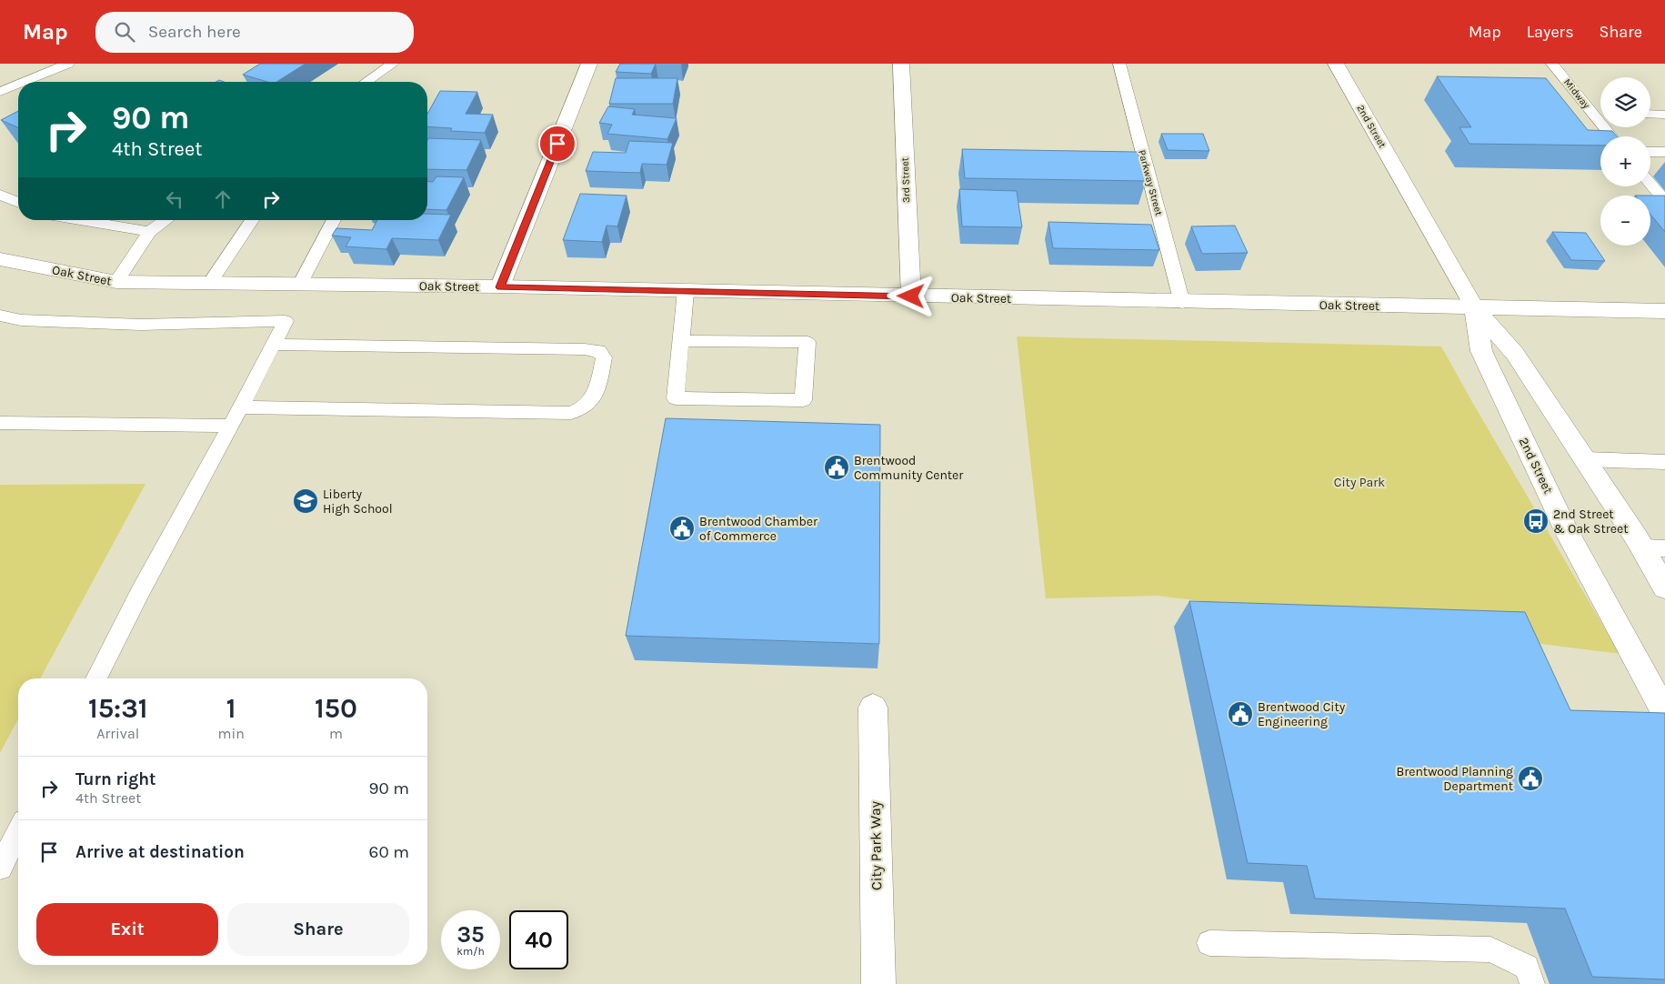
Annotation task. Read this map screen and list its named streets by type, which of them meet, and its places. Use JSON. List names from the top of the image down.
{
  "streets": {
    "street": [
      "2nd Street",
      "3rd Street",
      "Oak Street",
      "City Park Way"
    ],
    "lane": ["Midway", "Parkway Street"]
  },
  "crossings": [
    ["2nd Street", "Oak Street"],
    ["3rd Street", "Oak Street"],
    ["Parkway Street", "Oak Street"]
  ],
  "parks": ["City Park"],
  "places": {
    "public building": [
      "Brentwood Community Center",
      "Brentwood Chamber of Commerce",
      "Brentwood City Engineering",
      "Brentwood Planning Department"
    ],
    "school or university": ["Liberty High School"],
    "bus stop": ["2nd Street & Oak Street"]
  },
  "page": {
    "header": "Map",
    "search": "Search here",
    "nav": ["Map", "Layers", "Share"],
    "map_buttons": ["+", "−"],
    "turn": ["90 m", "4th Street"],
    "eta": [
      "15:31",
      "Arrival",
      "1",
      "min",
      "150",
      "m"
    ],
    "list": [
      {
        "name": "Turn right",
        "note": "4th Street",
        "value": "90 m"
      },
      {
        "name": "Arrive at destination",
        "value": "60 m"
      }
    ],
    "buttons": ["Exit", "Share"],
    "speed": "35 km/h",
    "limit": "40"
  }
}
